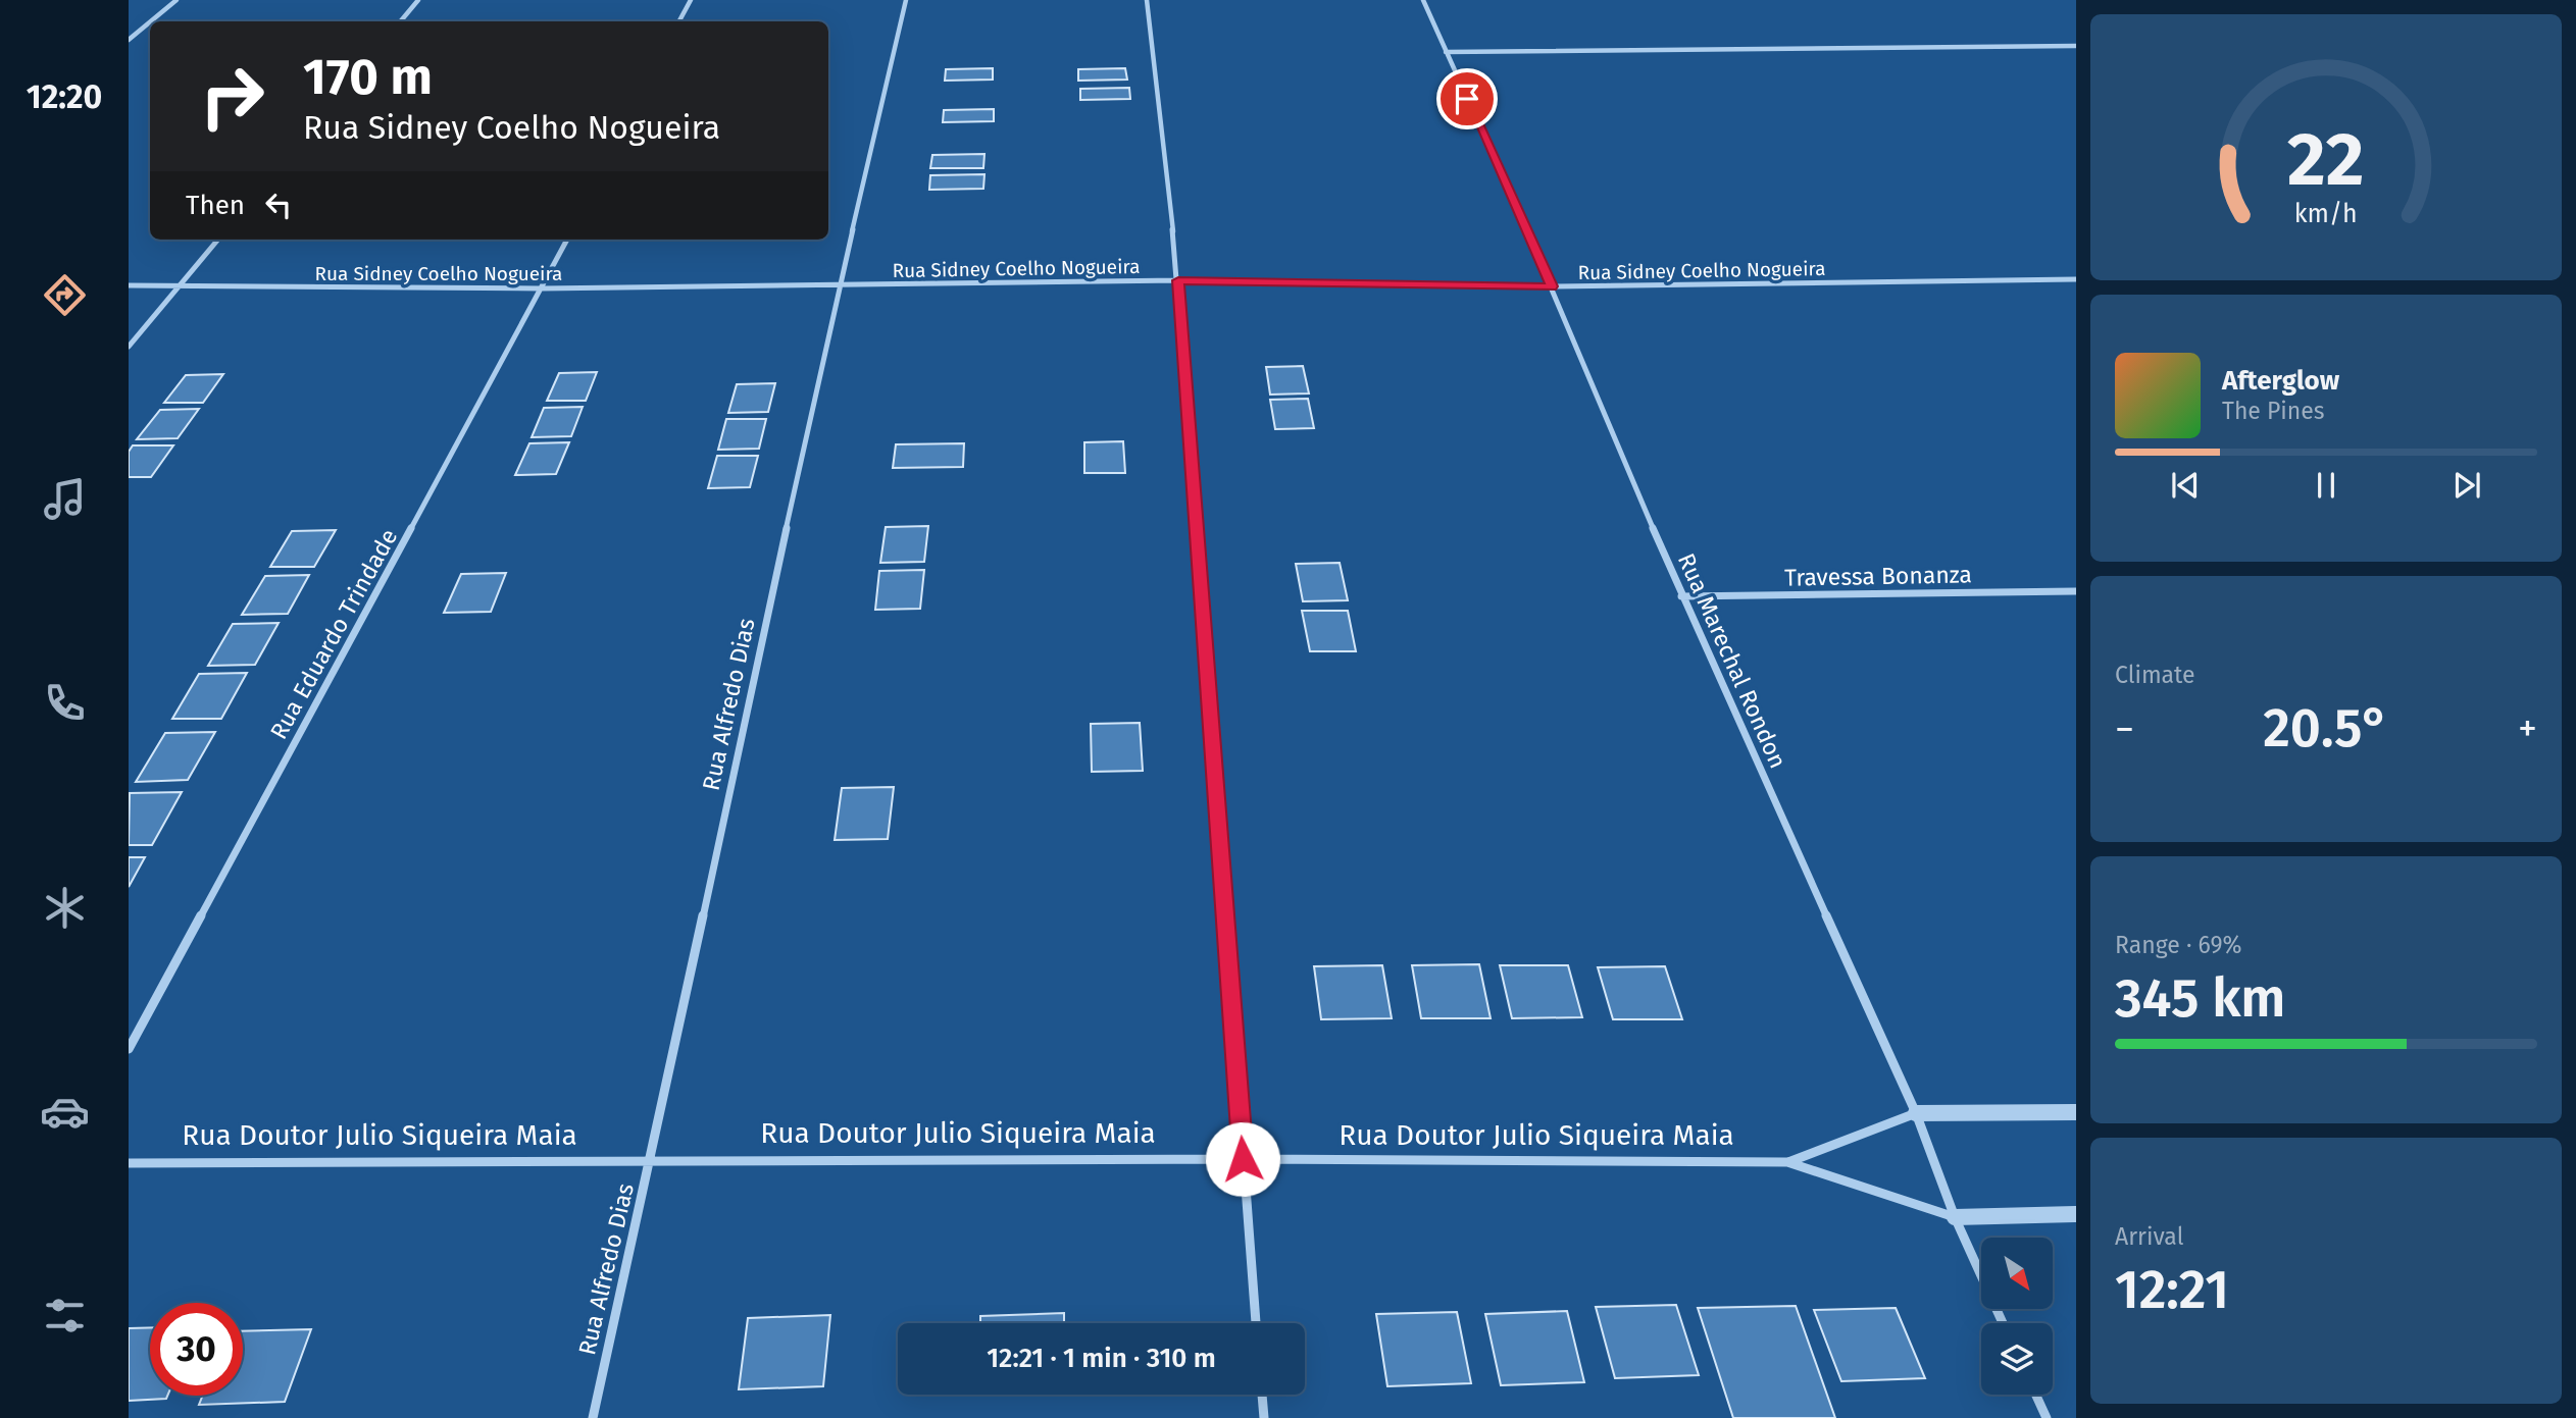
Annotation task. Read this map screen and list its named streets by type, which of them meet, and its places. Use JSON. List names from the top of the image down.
{
  "streets": {
    "street": [
      "Rua Sidney Coelho Nogueira",
      "Travessa Bonanza",
      "Rua Eduardo Trindade",
      "Rua Marechal Rondon",
      "Rua Alfredo Dias",
      "Rua Doutor Julio Siqueira Maia"
    ]
  },
  "crossings": [
    ["Rua Sidney Coelho Nogueira", "Rua Eduardo Trindade"],
    ["Rua Sidney Coelho Nogueira", "Rua Marechal Rondon"],
    ["Rua Sidney Coelho Nogueira", "Rua Alfredo Dias"],
    ["Travessa Bonanza", "Rua Marechal Rondon"],
    ["Rua Marechal Rondon", "Rua Doutor Julio Siqueira Maia"],
    ["Rua Alfredo Dias", "Rua Doutor Julio Siqueira Maia"]
  ],
  "north": "bottom right",
  "page": {
    "tabs": "12:20",
    "turn": ["170 m", "Rua Sidney Coelho Nogueira"],
    "then": "Then",
    "song": ["Afterglow", "The Pines"],
    "tile": [
      "Climate",
      ["Range · 69%", "345 km"],
      ["Arrival", "12:21"]
    ],
    "heat": ["−", "20.5°", "+"],
    "limit": "30",
    "trip": "12:21 · 1 min · 310 m",
    "gauge": ["22", "km/h"]
  }
}
